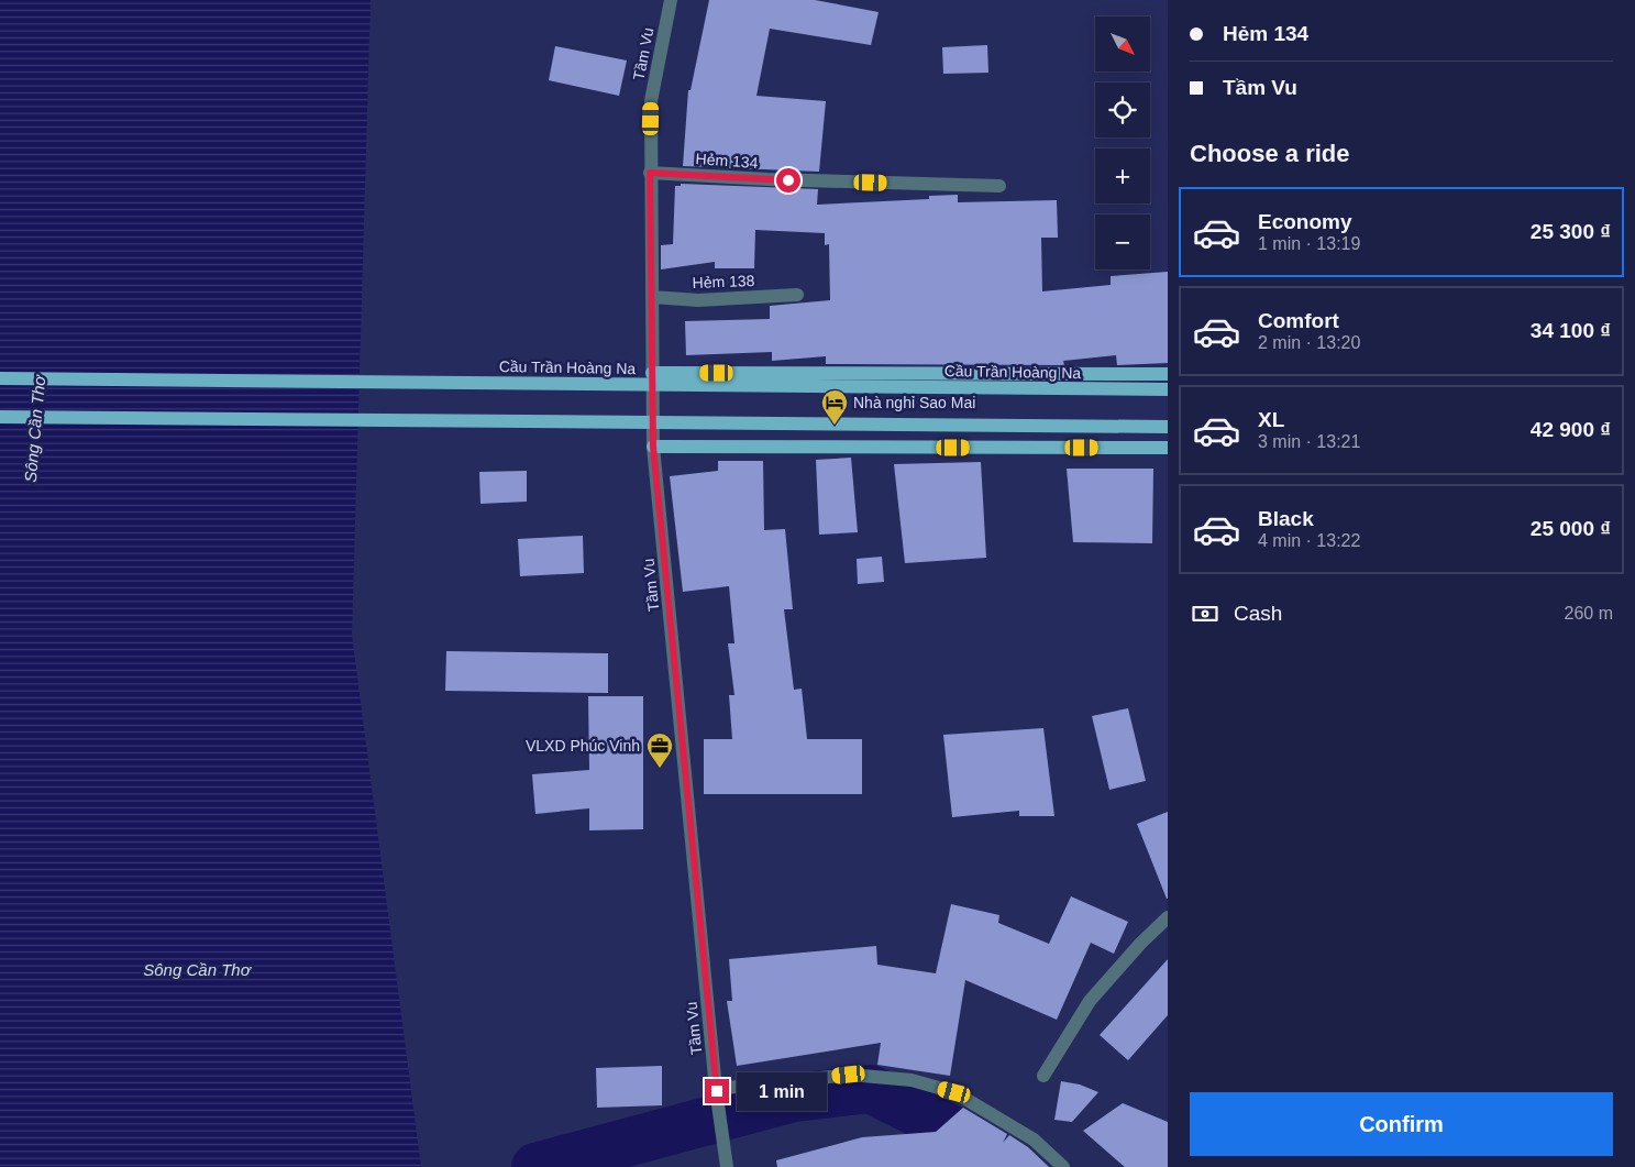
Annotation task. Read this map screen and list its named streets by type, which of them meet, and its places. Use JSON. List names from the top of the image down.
{
  "streets": {
    "main road": ["Cầu Trần Hoàng Na"],
    "street": ["Tầm Vu", "Hẻm 134", "Hẻm 138"]
  },
  "crossings": [
    ["Tầm Vu", "Hẻm 134"],
    ["Tầm Vu", "Hẻm 138"]
  ],
  "water": ["Sông Cần Thơ"],
  "places": {
    "hotel": ["Nhà nghỉ Sao Mai"],
    "office": ["VLXD Phúc Vinh"]
  },
  "north": "bottom right",
  "page": {
    "banner": ["Hẻm 134", "Tầm Vu"],
    "map_buttons": ["+", "−"],
    "heading": "Choose a ride",
    "list": [
      {
        "name": "Economy",
        "note": "1 min · 13:19",
        "value": "25 300 ₫"
      },
      {
        "name": "Comfort",
        "note": "2 min · 13:20",
        "value": "34 100 ₫"
      },
      {
        "name": "XL",
        "note": "3 min · 13:21",
        "value": "42 900 ₫"
      },
      {
        "name": "Black",
        "note": "4 min · 13:22",
        "value": "25 000 ₫"
      }
    ],
    "pay": ["Cash", "260 m"],
    "bubble": "1 min",
    "buttons": "Confirm"
  }
}
